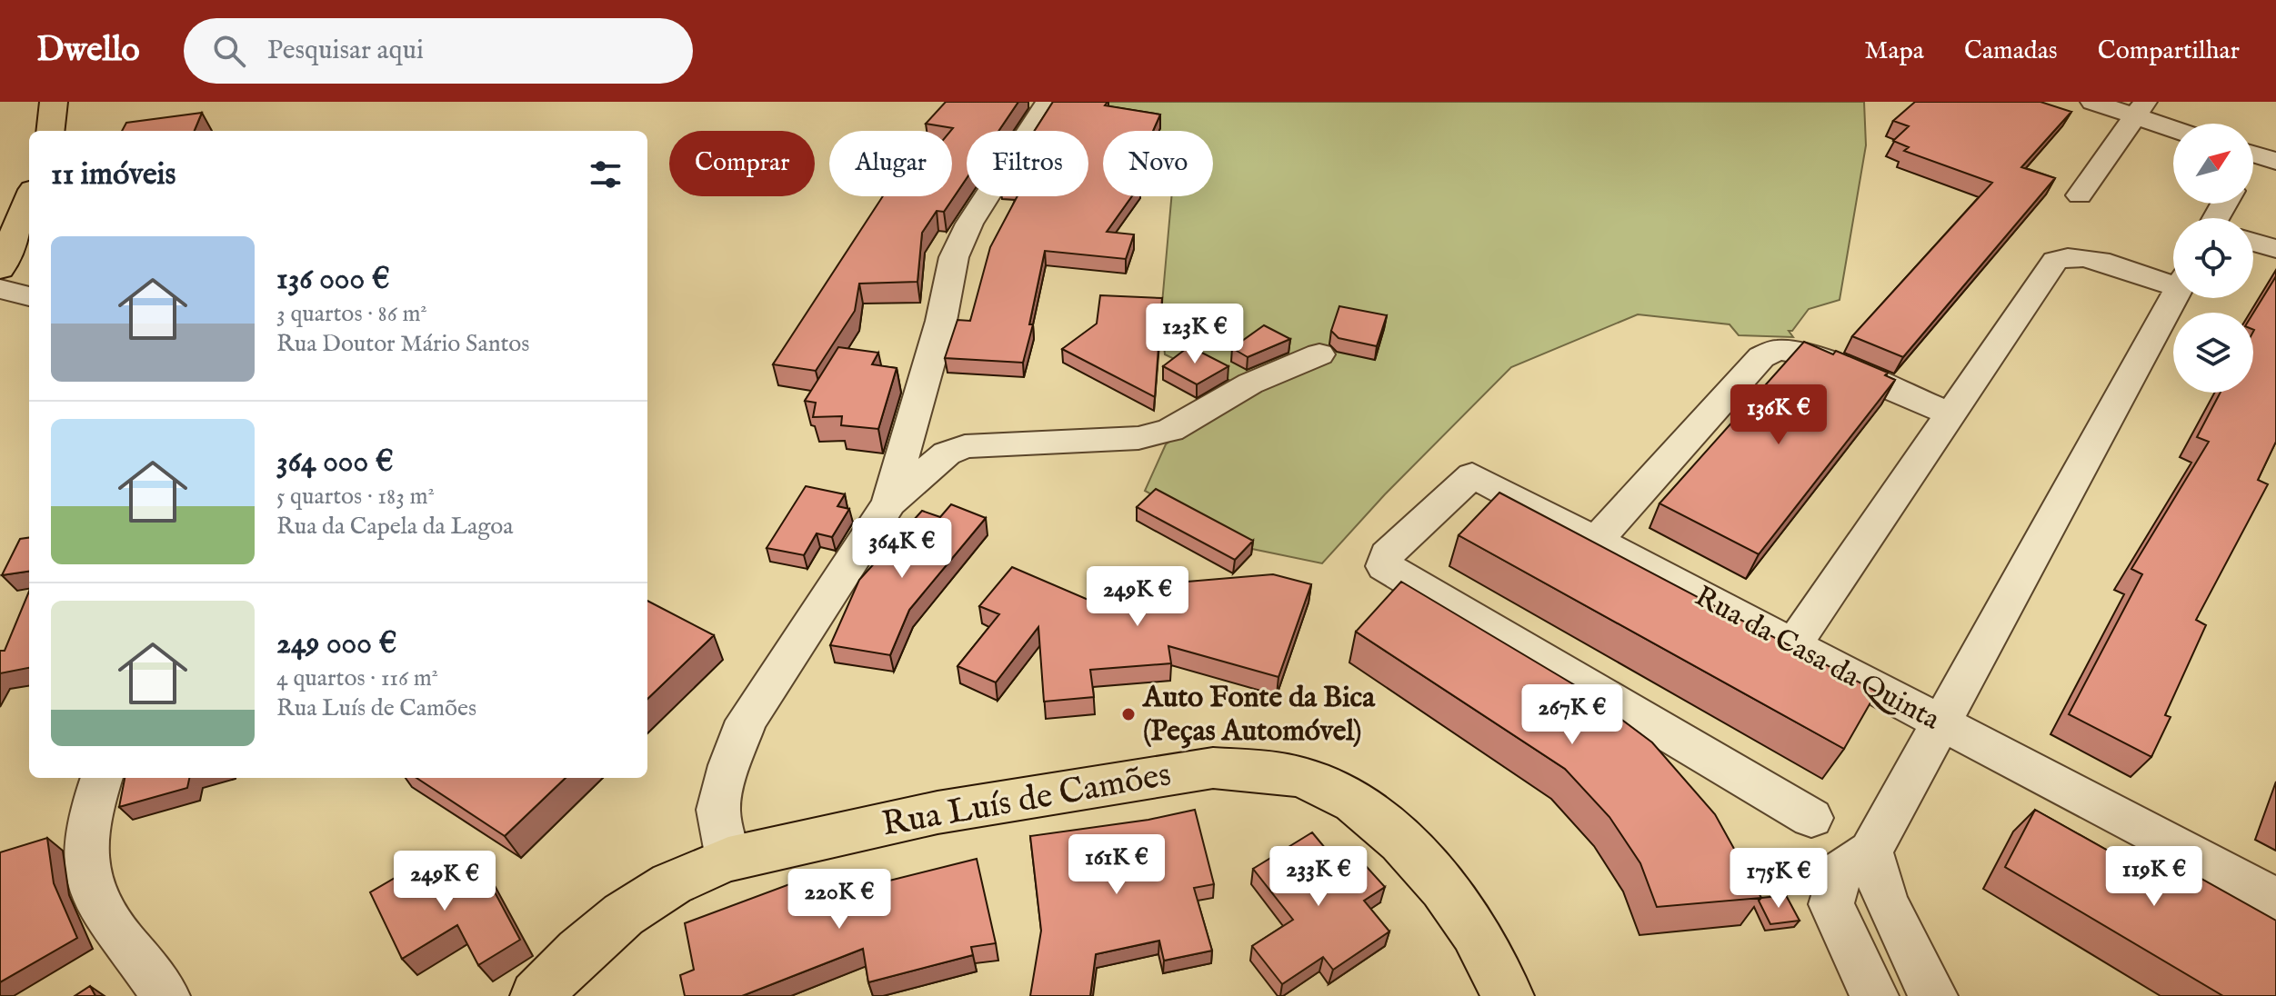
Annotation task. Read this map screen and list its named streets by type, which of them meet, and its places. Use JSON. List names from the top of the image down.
{
  "streets": {
    "main road": ["Rua Luís de Camões"],
    "street": ["Rua da Casa da Quinta"]
  },
  "places": ["Auto Fonte da Bica (Peças Automóvel)"],
  "north": "top right",
  "page": {
    "header": "Dwello",
    "search": "Pesquisar aqui",
    "nav": ["Mapa", "Camadas", "Compartilhar"],
    "chip": [
      "Comprar",
      "Alugar",
      "Filtros",
      "Novo"
    ],
    "heading": "11 imóveis",
    "list": [
      {
        "name": "136 000 €",
        "note": "3 quartos · 86 m² · Rua Doutor Mário Santos"
      },
      {
        "name": "364 000 €",
        "note": "5 quartos · 183 m² · Rua da Capela da Lagoa"
      },
      {
        "name": "249 000 €",
        "note": "4 quartos · 116 m² · Rua Luís de Camões"
      }
    ],
    "price": [
      "123K €",
      "136K €",
      "364K €",
      "249K €",
      "267K €",
      "161K €",
      "233K €",
      "119K €",
      "175K €",
      "249K €",
      "220K €"
    ]
  }
}
